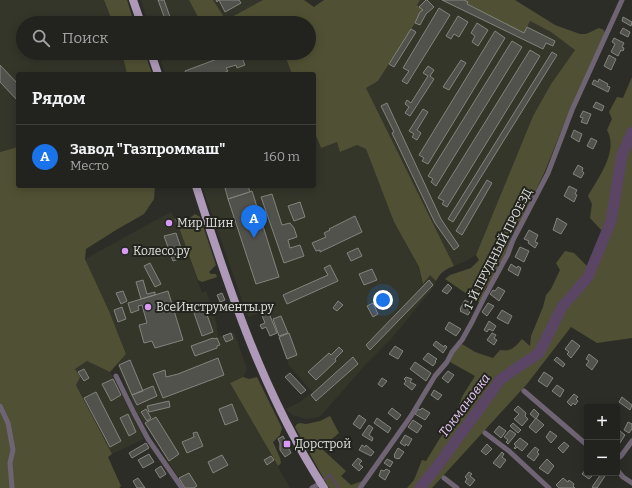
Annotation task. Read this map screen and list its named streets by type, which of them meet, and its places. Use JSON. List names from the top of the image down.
{
  "streets": {
    "street": ["1-Й ПРУДНЫЙ ПРОЕЗД"]
  },
  "water": ["Токмановка"],
  "places": {
    "other": ["Мир Шин", "Колесо.ру", "ВсеИнструменты.ру"],
    "transit": ["Дорстрой"]
  },
  "page": {
    "search": "Поиск",
    "heading": "Рядом",
    "list": [
      {
        "mark": "A",
        "name": "Завод \"Газпроммаш\"",
        "note": "Место",
        "value": "160 m"
      }
    ],
    "pins": "A",
    "map_buttons": ["+", "−"]
  }
}
